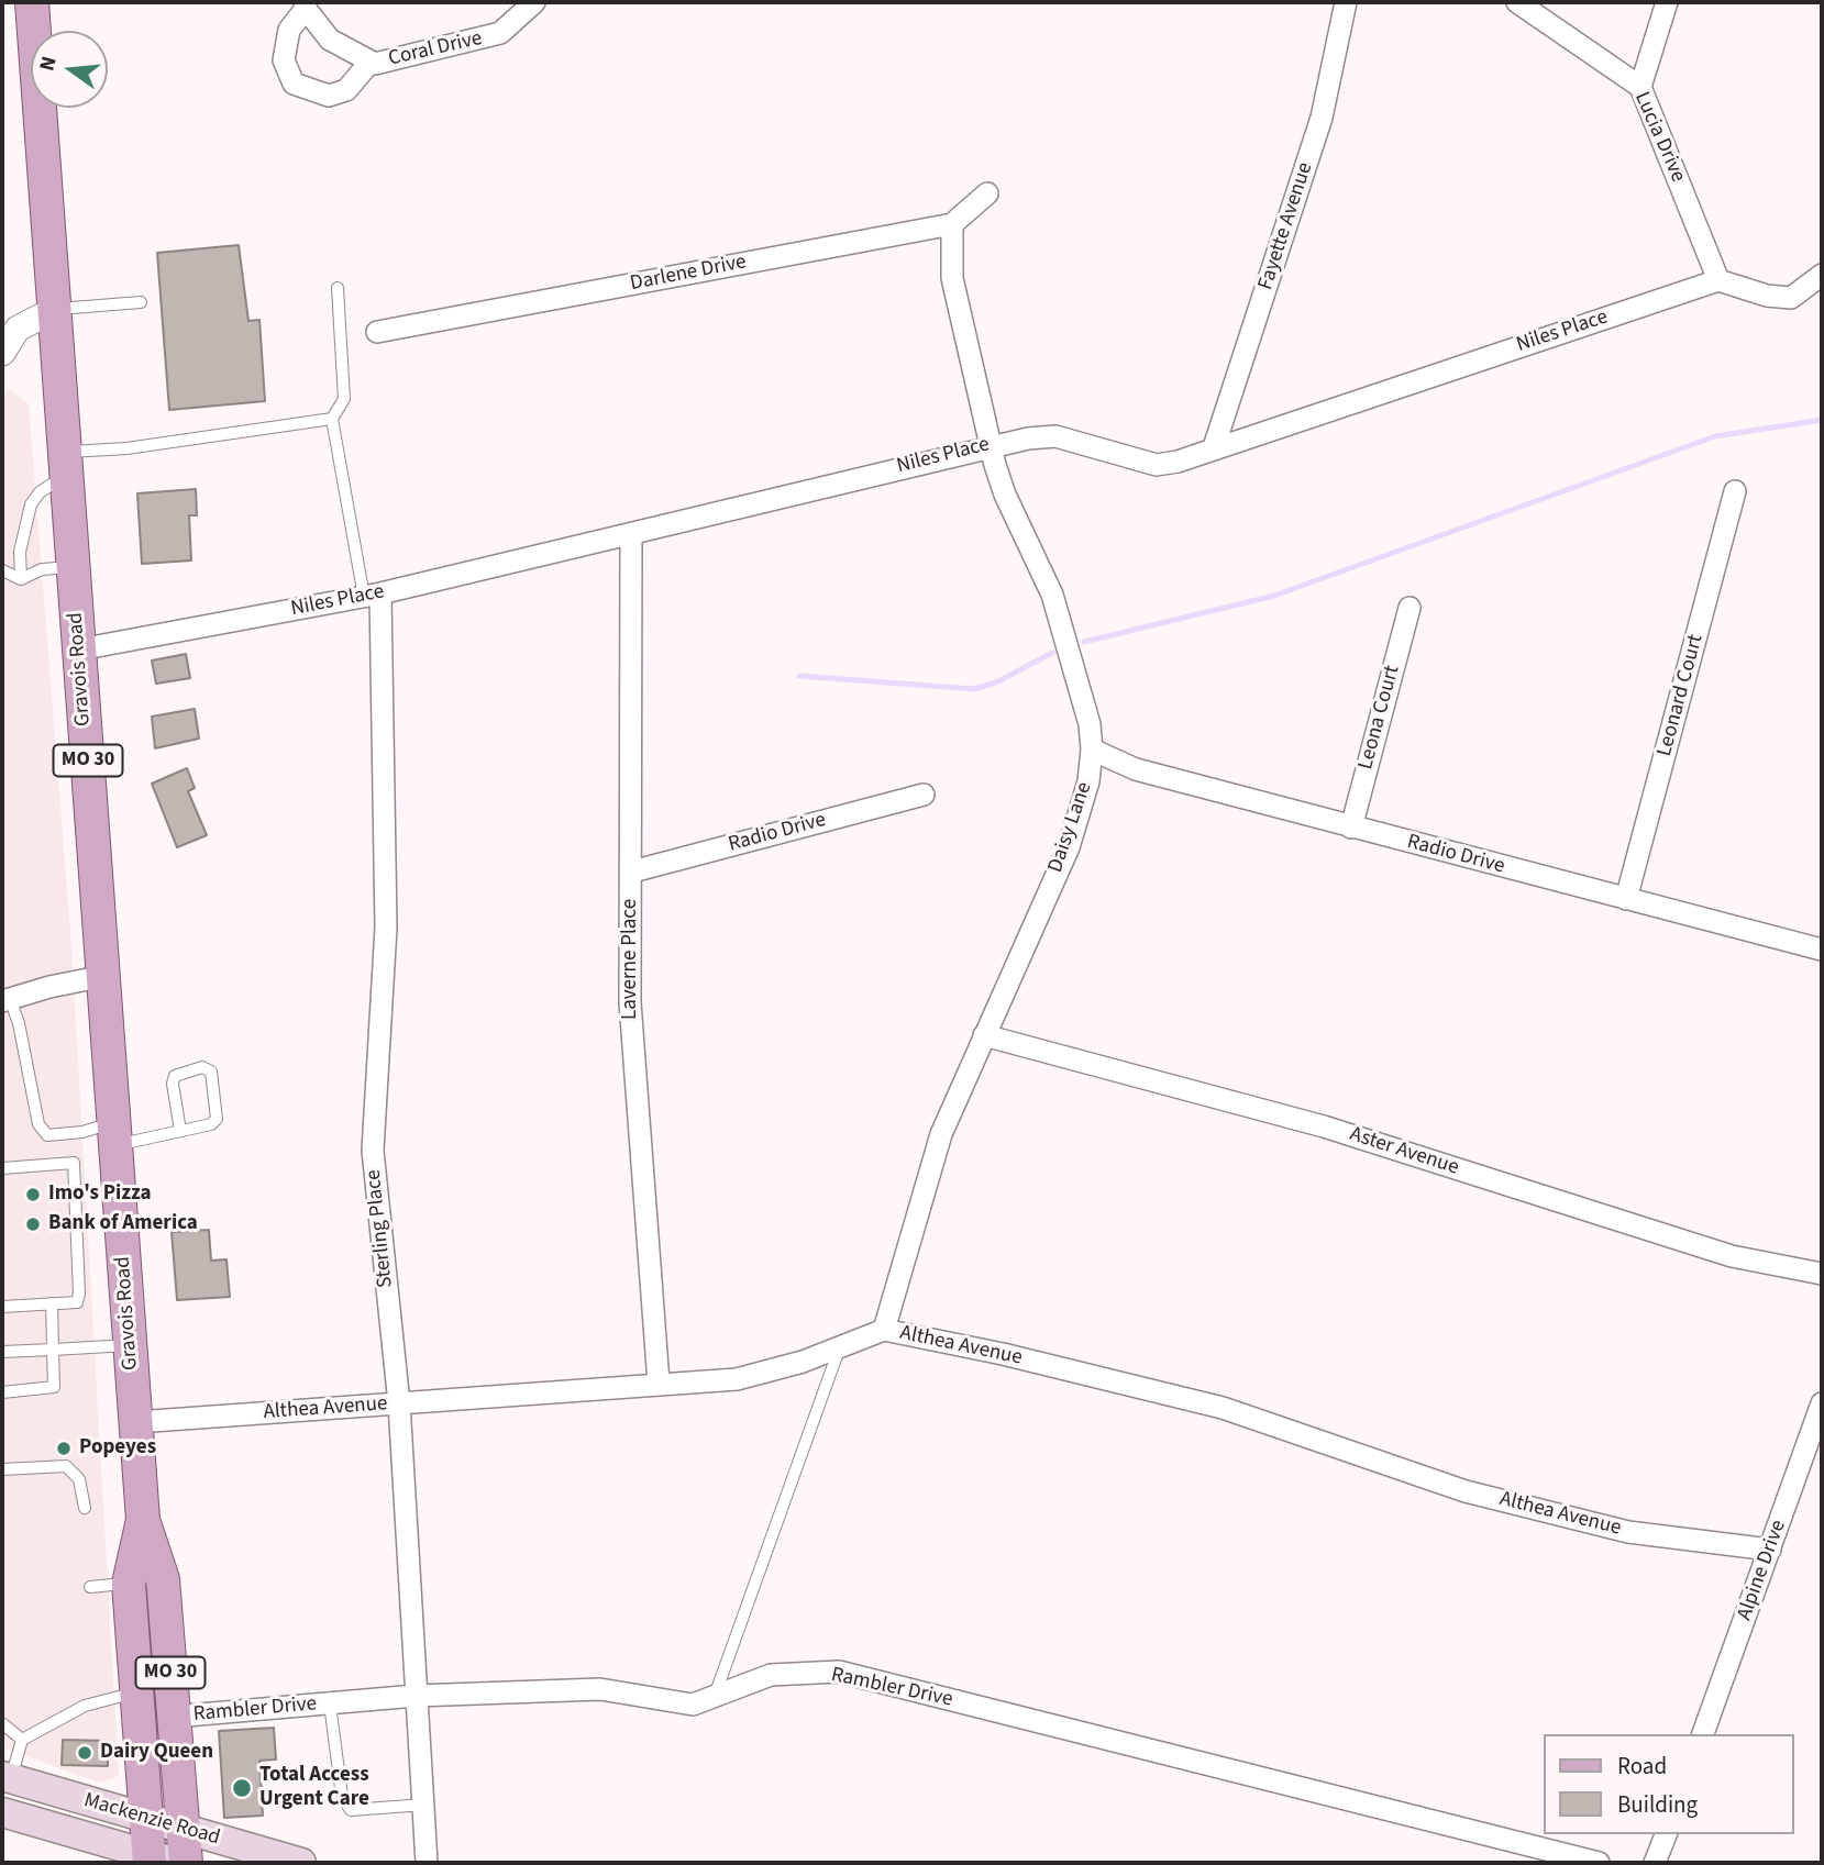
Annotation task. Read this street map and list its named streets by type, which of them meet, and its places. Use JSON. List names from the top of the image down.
{
  "streets": {
    "main road": ["Gravois Road", "MO 30", "Mackenzie Road"],
    "street": [
      "Coral Drive",
      "Lucia Drive",
      "Fayette Avenue",
      "Darlene Drive",
      "Niles Place",
      "Leonard Court",
      "Leona Court",
      "Daisy Lane",
      "Radio Drive",
      "Laverne Place",
      "Aster Avenue",
      "Sterling Place",
      "Althea Avenue",
      "Alpine Drive",
      "Rambler Drive"
    ]
  },
  "crossings": [
    ["Lucia Drive", "Niles Place"],
    ["Fayette Avenue", "Niles Place"],
    ["Darlene Drive", "Daisy Lane"],
    ["Niles Place", "Gravois Road"],
    ["Niles Place", "Daisy Lane"],
    ["Niles Place", "Laverne Place"],
    ["Niles Place", "Sterling Place"],
    ["Gravois Road", "Althea Avenue"],
    ["Gravois Road", "Rambler Drive"],
    ["Gravois Road", "Mackenzie Road"],
    ["Leonard Court", "Radio Drive"],
    ["Leona Court", "Radio Drive"],
    ["Daisy Lane", "Radio Drive"],
    ["Daisy Lane", "Aster Avenue"],
    ["Daisy Lane", "Althea Avenue"],
    ["Radio Drive", "Laverne Place"],
    ["Laverne Place", "Althea Avenue"],
    ["Sterling Place", "Althea Avenue"],
    ["Sterling Place", "Rambler Drive"],
    ["Althea Avenue", "Alpine Drive"]
  ],
  "places": [
    "Imo's Pizza",
    "Bank of America",
    "Popeyes",
    "Dairy Queen",
    "Total Access Urgent Care"
  ],
  "legend": ["Road", "Building"],
  "north": "left"
}
